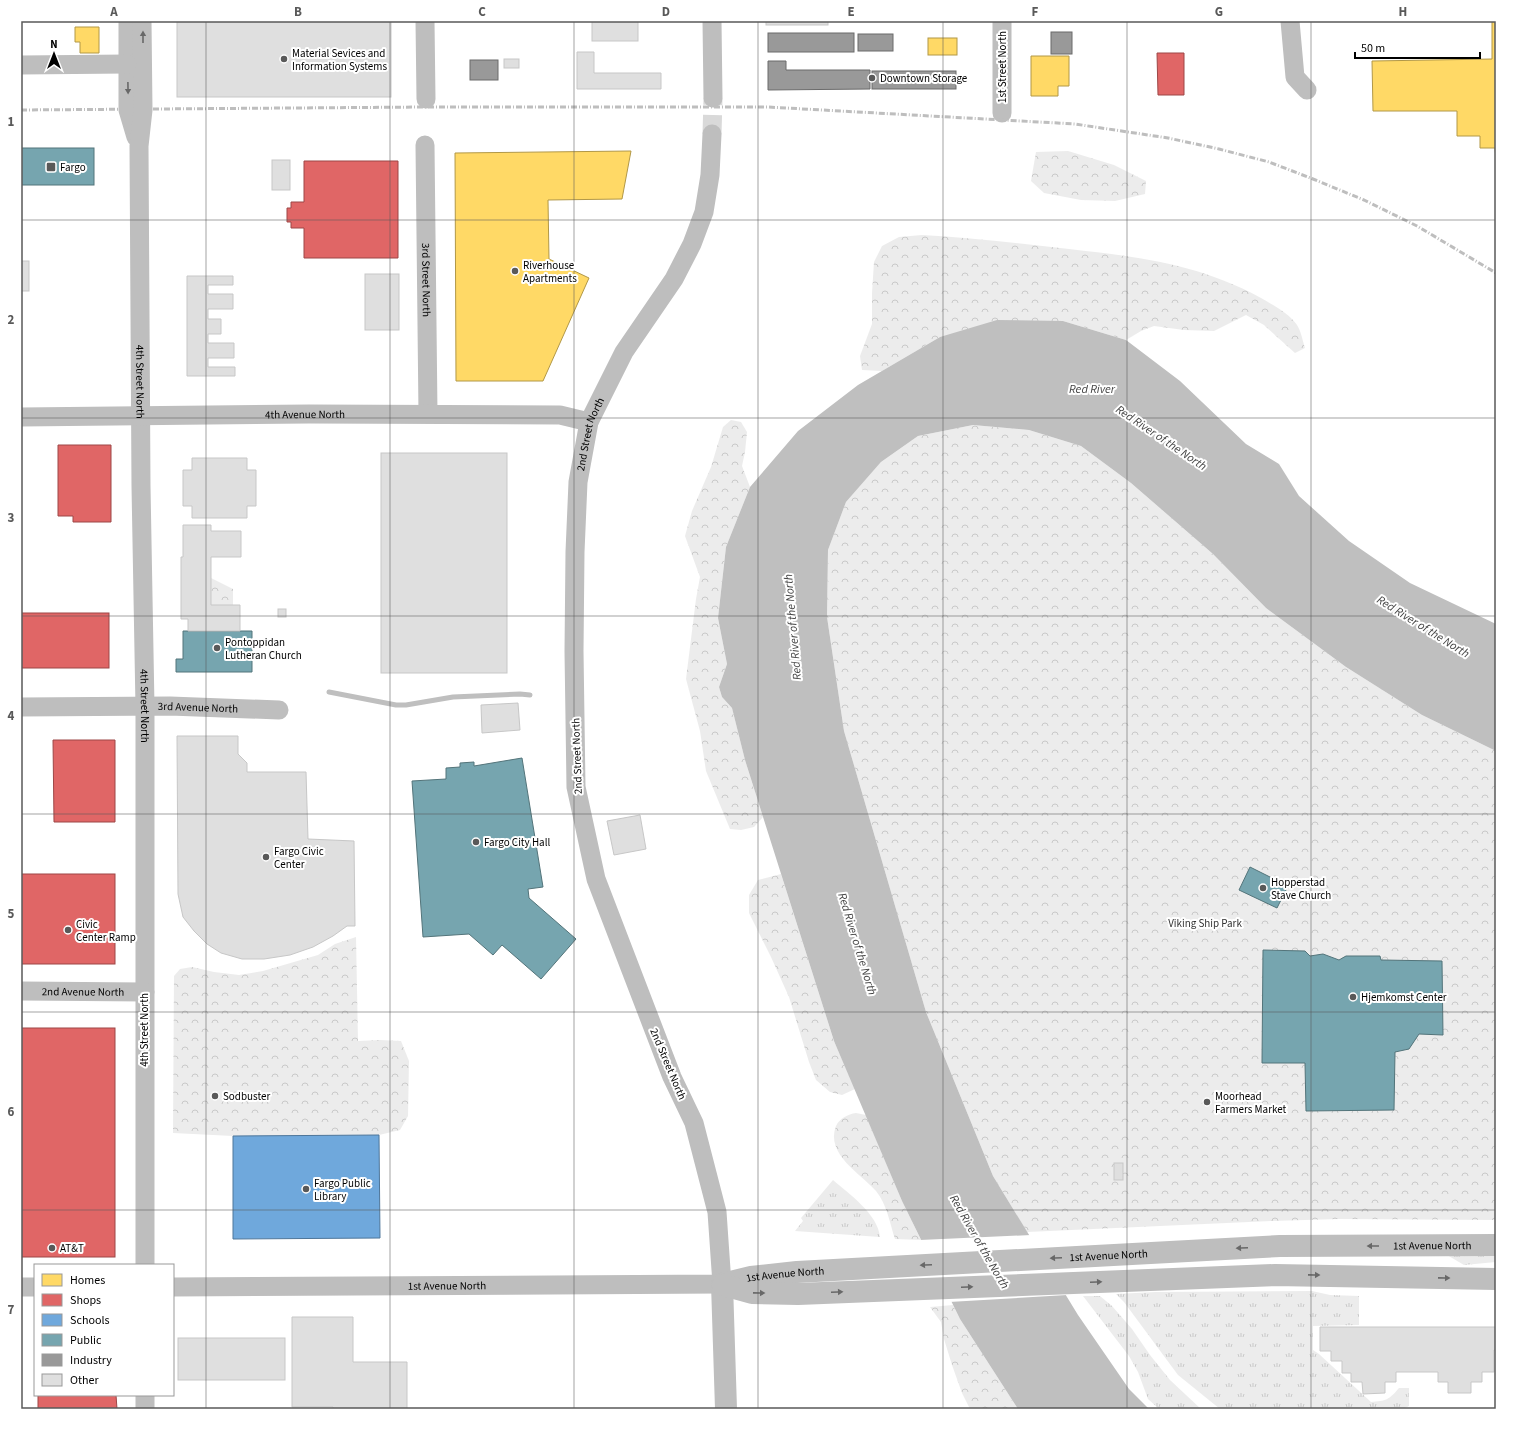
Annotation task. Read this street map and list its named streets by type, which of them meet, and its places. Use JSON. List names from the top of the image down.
{
  "streets": {
    "main road": ["2nd Street North", "1st Avenue North"],
    "street": [
      "1st Street North",
      "3rd Street North",
      "4th Street North",
      "4th Avenue North",
      "3rd Avenue North",
      "2nd Avenue North"
    ]
  },
  "crossings": [
    ["3rd Street North", "4th Avenue North"],
    ["4th Street North", "4th Avenue North"],
    ["4th Street North", "3rd Avenue North"],
    ["4th Street North", "2nd Avenue North"],
    ["4th Avenue North", "2nd Street North"],
    ["2nd Street North", "1st Avenue North"]
  ],
  "water": ["Red River", "Red River of the North"],
  "parks": ["Viking Ship Park"],
  "places": {
    "other": [
      "Material Sevices and Information Systems",
      "Downtown Storage",
      "Riverhouse Apartments",
      "Pontoppidan Lutheran Church",
      "Fargo City Hall",
      "Fargo Civic Center",
      "Hopperstad Stave Church",
      "Civic Center Ramp",
      "Hjemkomst Center",
      "Sodbuster",
      "Moorhead Farmers Market",
      "Fargo Public Library",
      "AT&T"
    ],
    "transit": ["Fargo"]
  },
  "legend": [
    "Homes",
    "Shops",
    "Schools",
    "Public",
    "Industry",
    "Other"
  ],
  "scale_bar": "50 m",
  "north": "top",
  "grid": {
    "columns": [
      "A",
      "B",
      "C",
      "D",
      "E",
      "F",
      "G",
      "H"
    ],
    "rows": [
      "1",
      "2",
      "3",
      "4",
      "5",
      "6",
      "7"
    ]
  }
}
